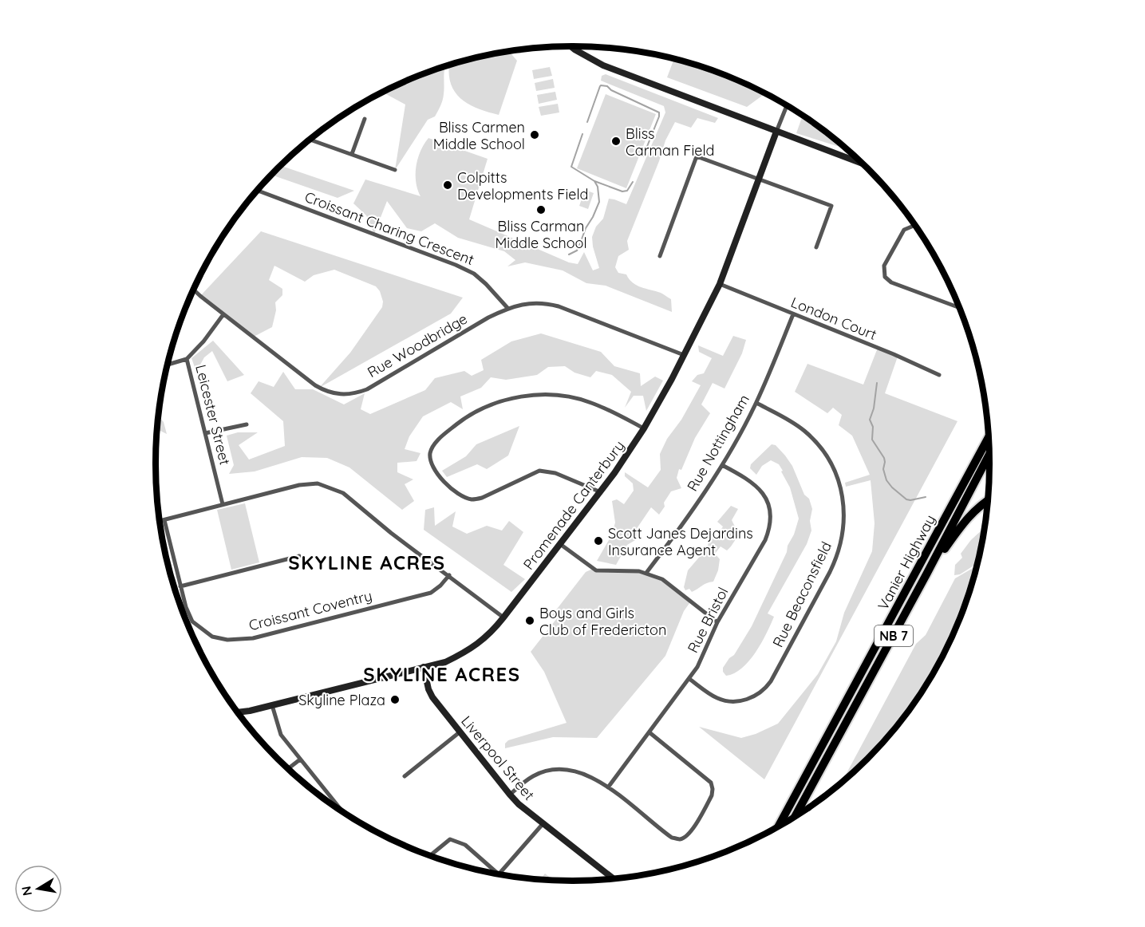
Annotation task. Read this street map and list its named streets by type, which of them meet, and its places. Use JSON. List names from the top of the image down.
{
  "streets": {
    "highway": ["Vanier Highway", "NB 7"],
    "street": [
      "Croissant Charing Crescent",
      "London Court",
      "Rue Woodbridge",
      "Leicester Street",
      "Rue Nottingham",
      "Promenade Canterbury",
      "Rue Beaconsfield",
      "Croissant Coventry",
      "Rue Bristol",
      "Liverpool Street"
    ]
  },
  "crossings": [
    ["Croissant Charing Crescent", "Rue Woodbridge"],
    ["London Court", "Rue Nottingham"],
    ["London Court", "Promenade Canterbury"],
    ["Rue Woodbridge", "Leicester Street"],
    ["Rue Woodbridge", "Promenade Canterbury"],
    ["Rue Nottingham", "Rue Beaconsfield"],
    ["Rue Nottingham", "Rue Bristol"],
    ["Promenade Canterbury", "Liverpool Street"],
    ["Rue Beaconsfield", "Rue Bristol"]
  ],
  "districts": ["SKYLINE ACRES", "SKYLINE ACRES"],
  "places": [
    "Bliss Carmen Middle School",
    "Bliss Carman Field",
    "Colpitts Developments Field",
    "Bliss Carman Middle School",
    "Scott Janes Dejardins Insurance Agent",
    "Boys and Girls Club of Fredericton",
    "Skyline Plaza"
  ],
  "north": "left"
}
